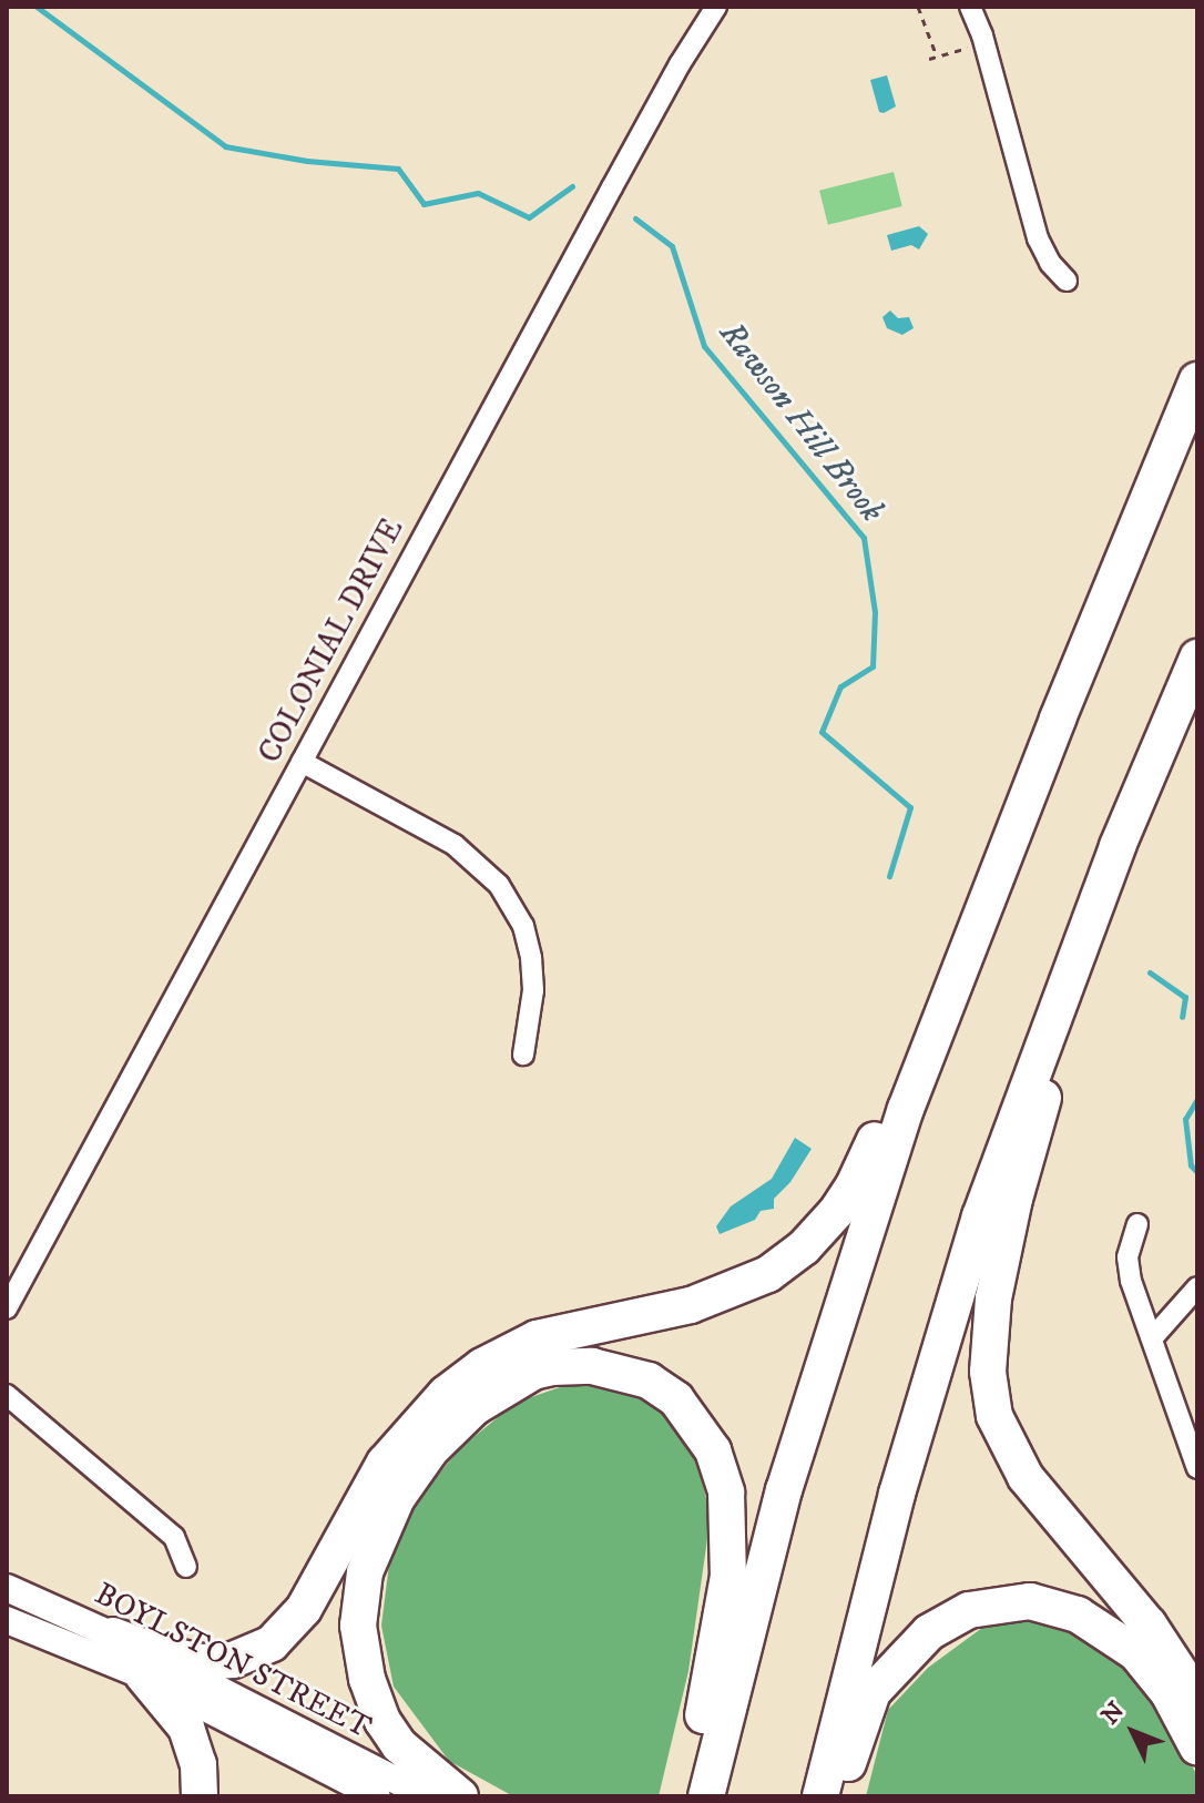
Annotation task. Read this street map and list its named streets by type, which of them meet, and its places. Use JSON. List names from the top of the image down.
{
  "streets": {
    "main road": ["BOYLSTON STREET"],
    "street": ["COLONIAL DRIVE"]
  },
  "water": ["Rawson Hill Brook"],
  "north": "top left"
}
